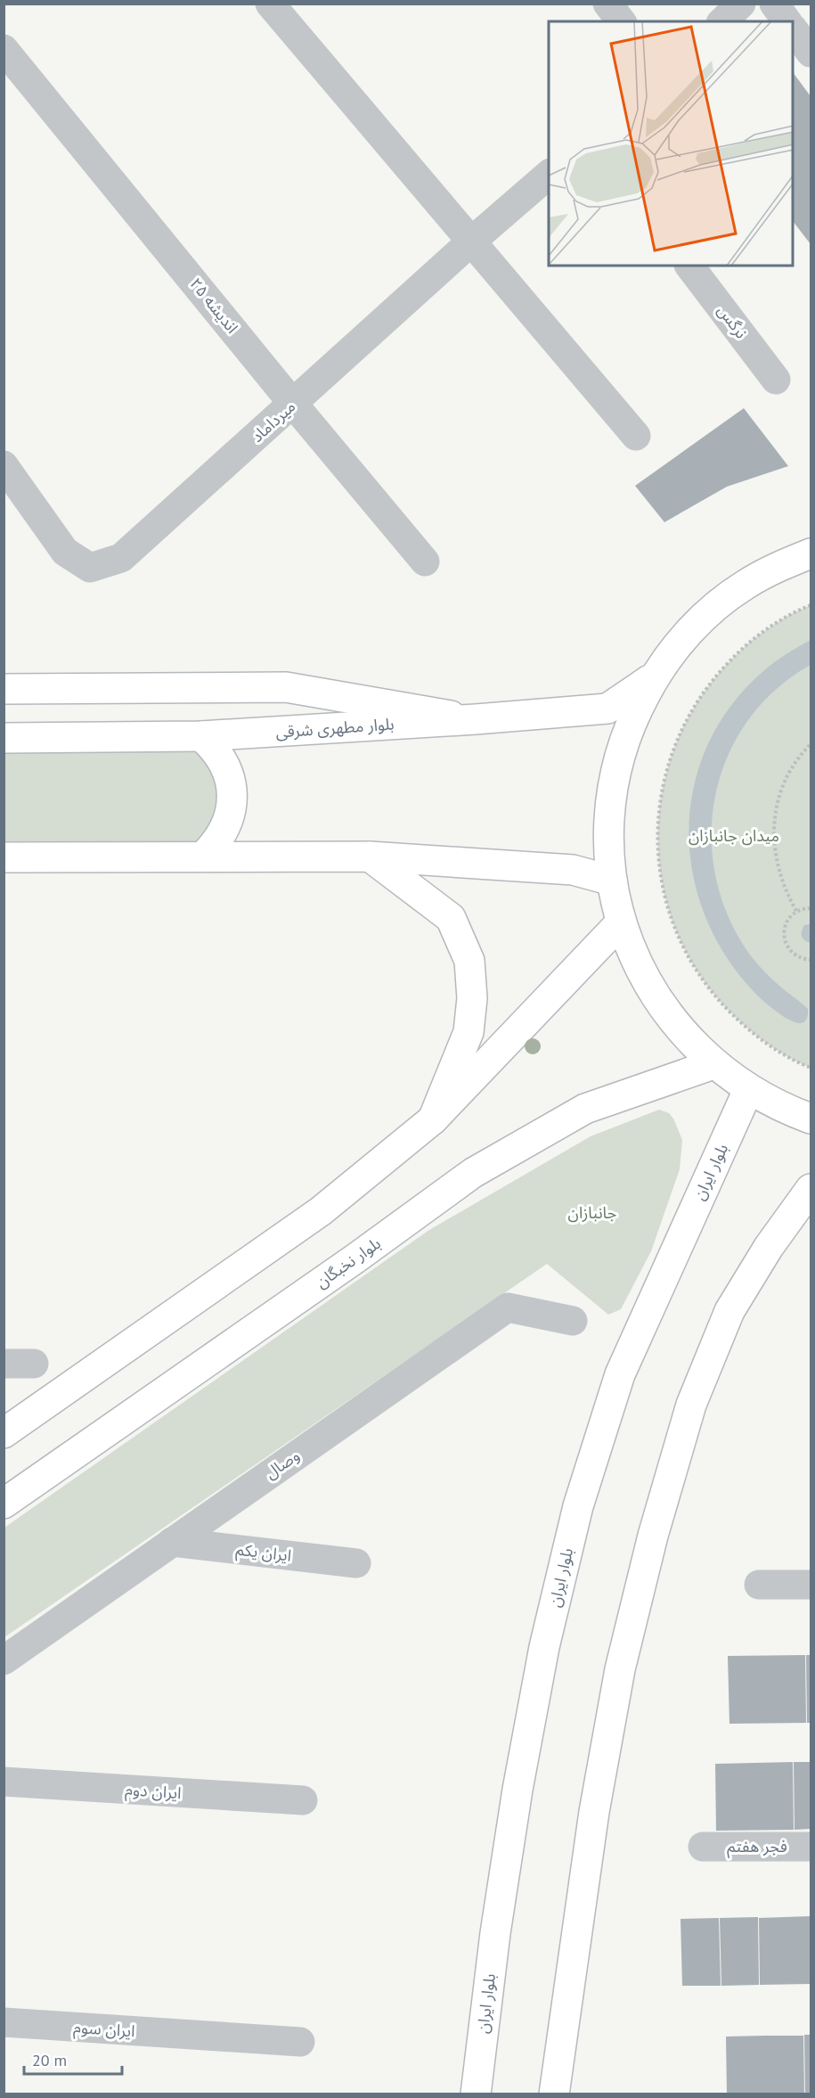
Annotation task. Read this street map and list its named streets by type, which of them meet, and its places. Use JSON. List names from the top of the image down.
{
  "streets": {
    "main road": ["بلوار مطهری شرقی", "بلوار ایران", "بلوار نخبگان"],
    "street": [
      "اندیشه ۲۵",
      "نرگس",
      "میرداماد",
      "وصال",
      "ایران یکم",
      "ایران دوم",
      "فجر هفتم",
      "ایران سوم"
    ]
  },
  "crossings": [
    ["اندیشه ۲۵", "میرداماد"],
    ["وصال", "ایران یکم"]
  ],
  "parks": ["میدان جانبازان", "جانبازان"],
  "scale_bar": "20 m"
}
